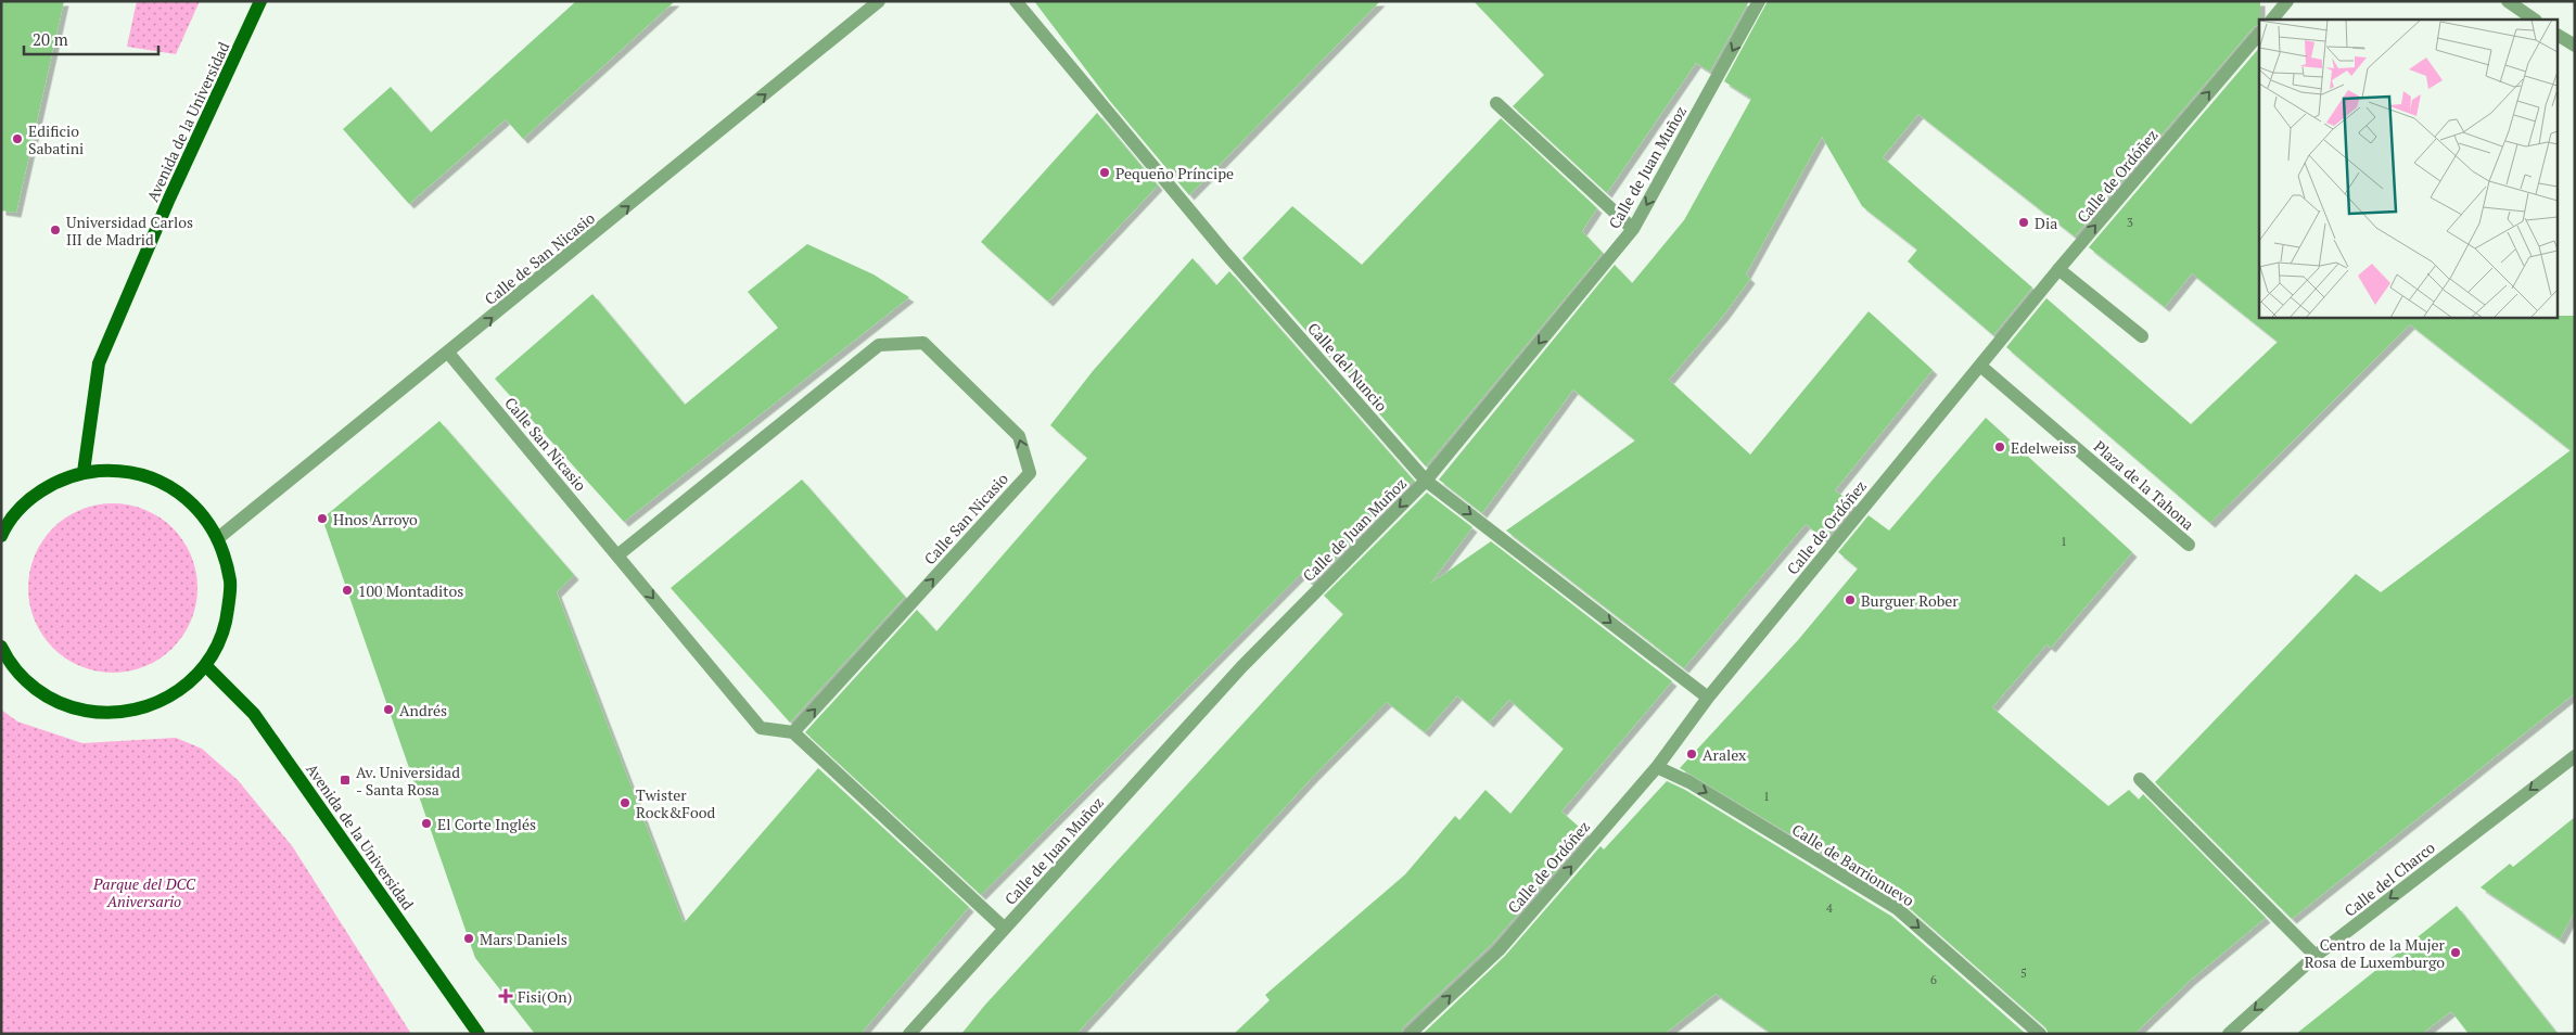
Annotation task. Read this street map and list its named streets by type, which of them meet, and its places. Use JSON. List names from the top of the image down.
{
  "streets": {
    "main road": ["Avenida de la Universidad"],
    "street": [
      "Calle de Juan Muñoz",
      "Calle de Ordóñez",
      "Calle de San Nicasio",
      "Calle del Nuncio",
      "Calle San Nicasio",
      "Plaza de la Tahona",
      "Calle de Barrionuevo",
      "Calle del Charco"
    ]
  },
  "crossings": [
    ["Calle de Juan Muñoz", "Calle del Nuncio"],
    ["Calle de Ordóñez", "Calle del Nuncio"],
    ["Calle de Ordóñez", "Plaza de la Tahona"],
    ["Calle de Ordóñez", "Calle de Barrionuevo"],
    ["Calle de San Nicasio", "Calle San Nicasio"]
  ],
  "one_way": [
    "Calle de Juan Muñoz",
    "Calle de Ordóñez",
    "Calle de San Nicasio",
    "Calle del Nuncio",
    "Calle de Barrionuevo",
    "Calle del Charco"
  ],
  "parks": ["Parque del DCC Aniversario"],
  "places": {
    "other": [
      "Edificio Sabatini",
      "Pequeño Príncipe",
      "Dia",
      "Universidad Carlos III de Madrid",
      "Edelweiss",
      "Hnos Arroyo",
      "100 Montaditos",
      "Burguer Rober",
      "Andrés",
      "Aralex",
      "Twister Rock&Food",
      "El Corte Inglés",
      "Mars Daniels",
      "Centro de la Mujer Rosa de Luxemburgo"
    ],
    "transit": ["Av. Universidad - Santa Rosa"],
    "health": ["Fisi(On)"]
  },
  "house_numbers": [
    "3",
    "1",
    "1",
    "4",
    "5",
    "6"
  ],
  "scale_bar": "20 m"
}
